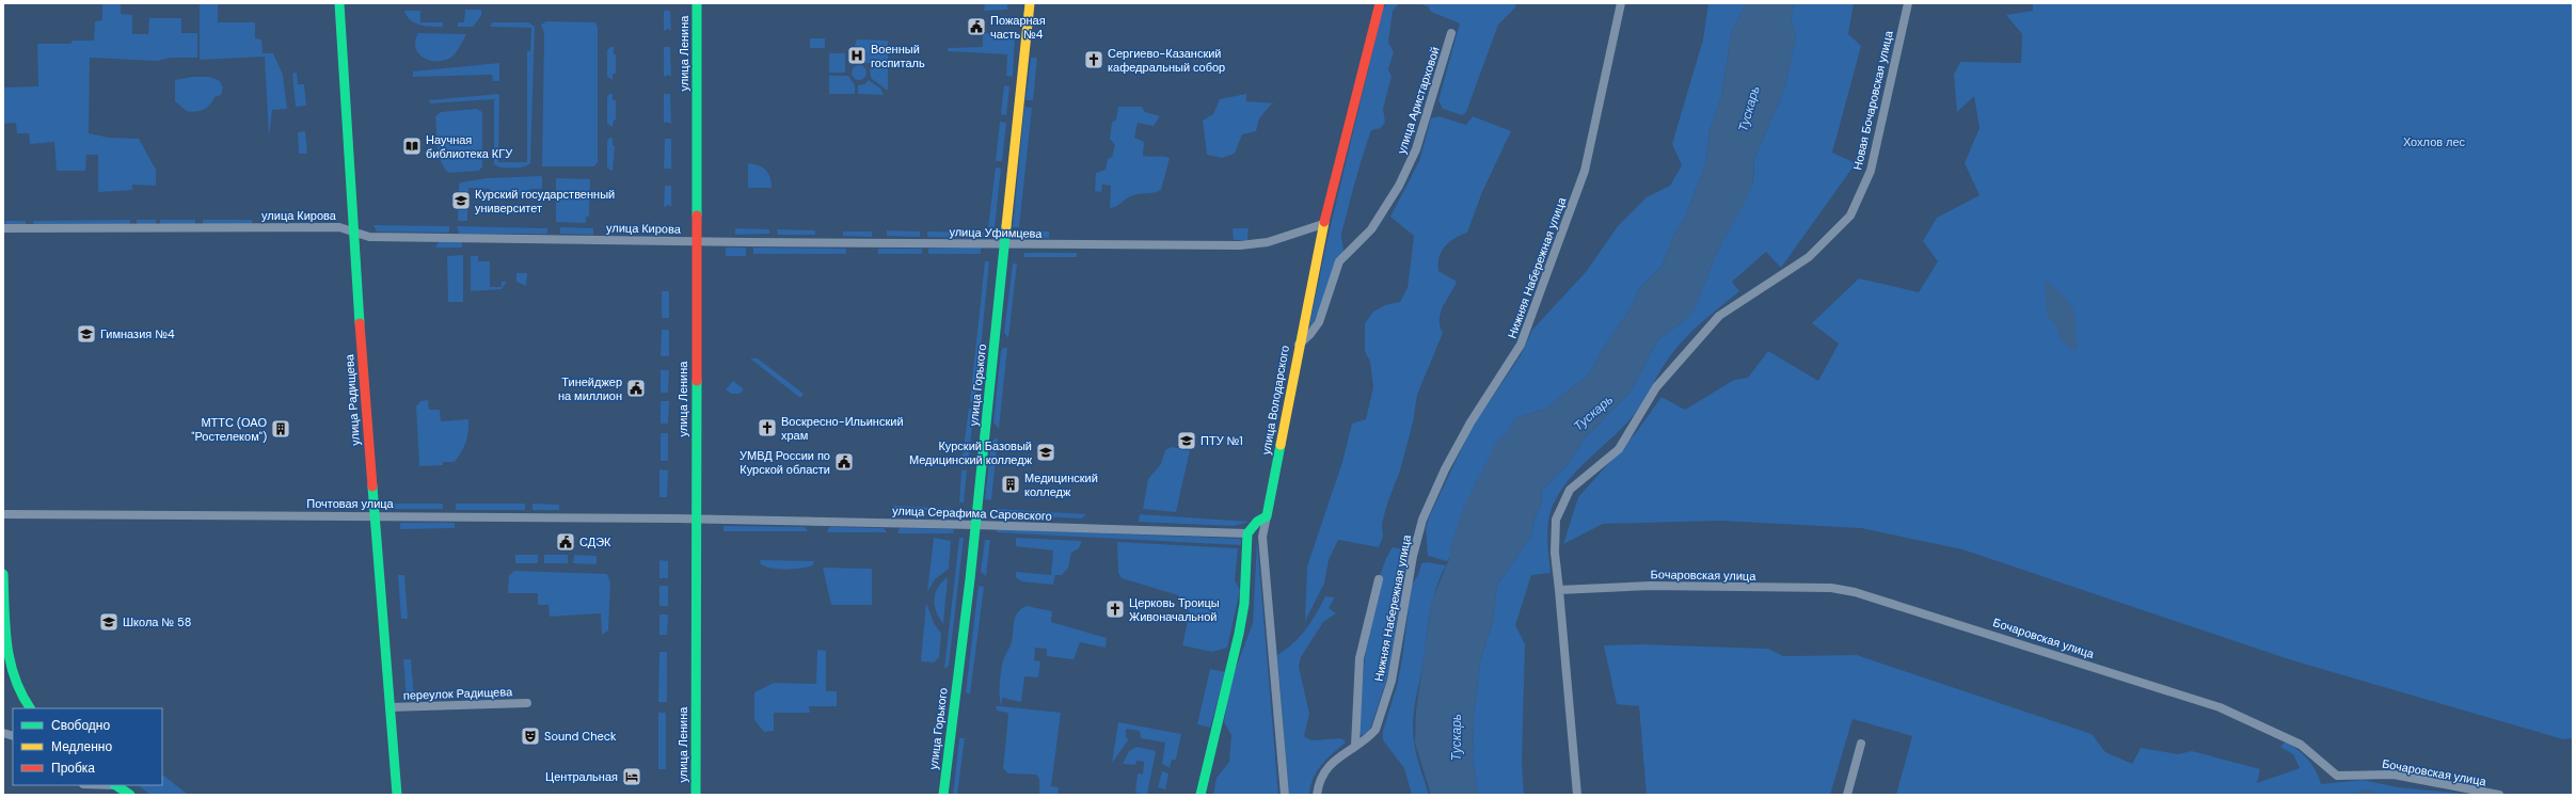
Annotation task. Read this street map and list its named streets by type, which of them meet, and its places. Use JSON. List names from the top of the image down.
{
  "streets": {
    "main road": [
      "улица Ленина",
      "улица Горького",
      "улица Радищева",
      "улица Володарского"
    ],
    "street": [
      "улица Аристарховой",
      "Новая Бочаровская улица",
      "улица Кирова",
      "улица Уфимцева",
      "Нижняя Набережная улица",
      "Почтовая улица",
      "улица Серафима Саровского",
      "Бочаровская улица",
      "переулок Радищева"
    ]
  },
  "crossings": [
    ["улица Ленина", "улица Кирова"],
    ["улица Ленина", "улица Уфимцева"],
    ["улица Ленина", "Почтовая улица"],
    ["улица Ленина", "улица Серафима Саровского"],
    ["улица Аристарховой", "улица Володарского"],
    ["Новая Бочаровская улица", "Бочаровская улица"],
    ["улица Кирова", "улица Уфимцева"],
    ["улица Кирова", "улица Радищева"],
    ["улица Уфимцева", "улица Горького"],
    ["улица Уфимцева", "улица Володарского"],
    ["улица Горького", "улица Серафима Саровского"],
    ["улица Радищева", "Почтовая улица"],
    ["улица Радищева", "переулок Радищева"],
    ["Почтовая улица", "улица Серафима Саровского"]
  ],
  "water": ["Тускарь"],
  "parks": ["Хохлов лес"],
  "places": {
    "public building": [
      "Пожарная часть №4",
      "Тинейджер на миллион",
      "УМВД России по Курской области",
      "СДЭК"
    ],
    "hospital": ["Военный госпиталь"],
    "church": ["Сергиево-Казанский кафедральный собор", "Воскресно-Ильинский храм", "Церковь Троицы Живоначальной"],
    "library": ["Научная библиотека КГУ"],
    "school or university": [
      "Курский государственный университет",
      "Гимназия №4",
      "ПТУ №1",
      "Курский Базовый Медицинский колледж",
      "Школа № 58"
    ],
    "building": ["МТТС (ОАО \"Ростелеком\")", "Медицинский колледж"],
    "theatre": ["Sound Check"],
    "hotel": ["Центральная"]
  },
  "legend": ["Свободно", "Медленно", "Пробка"]
}
